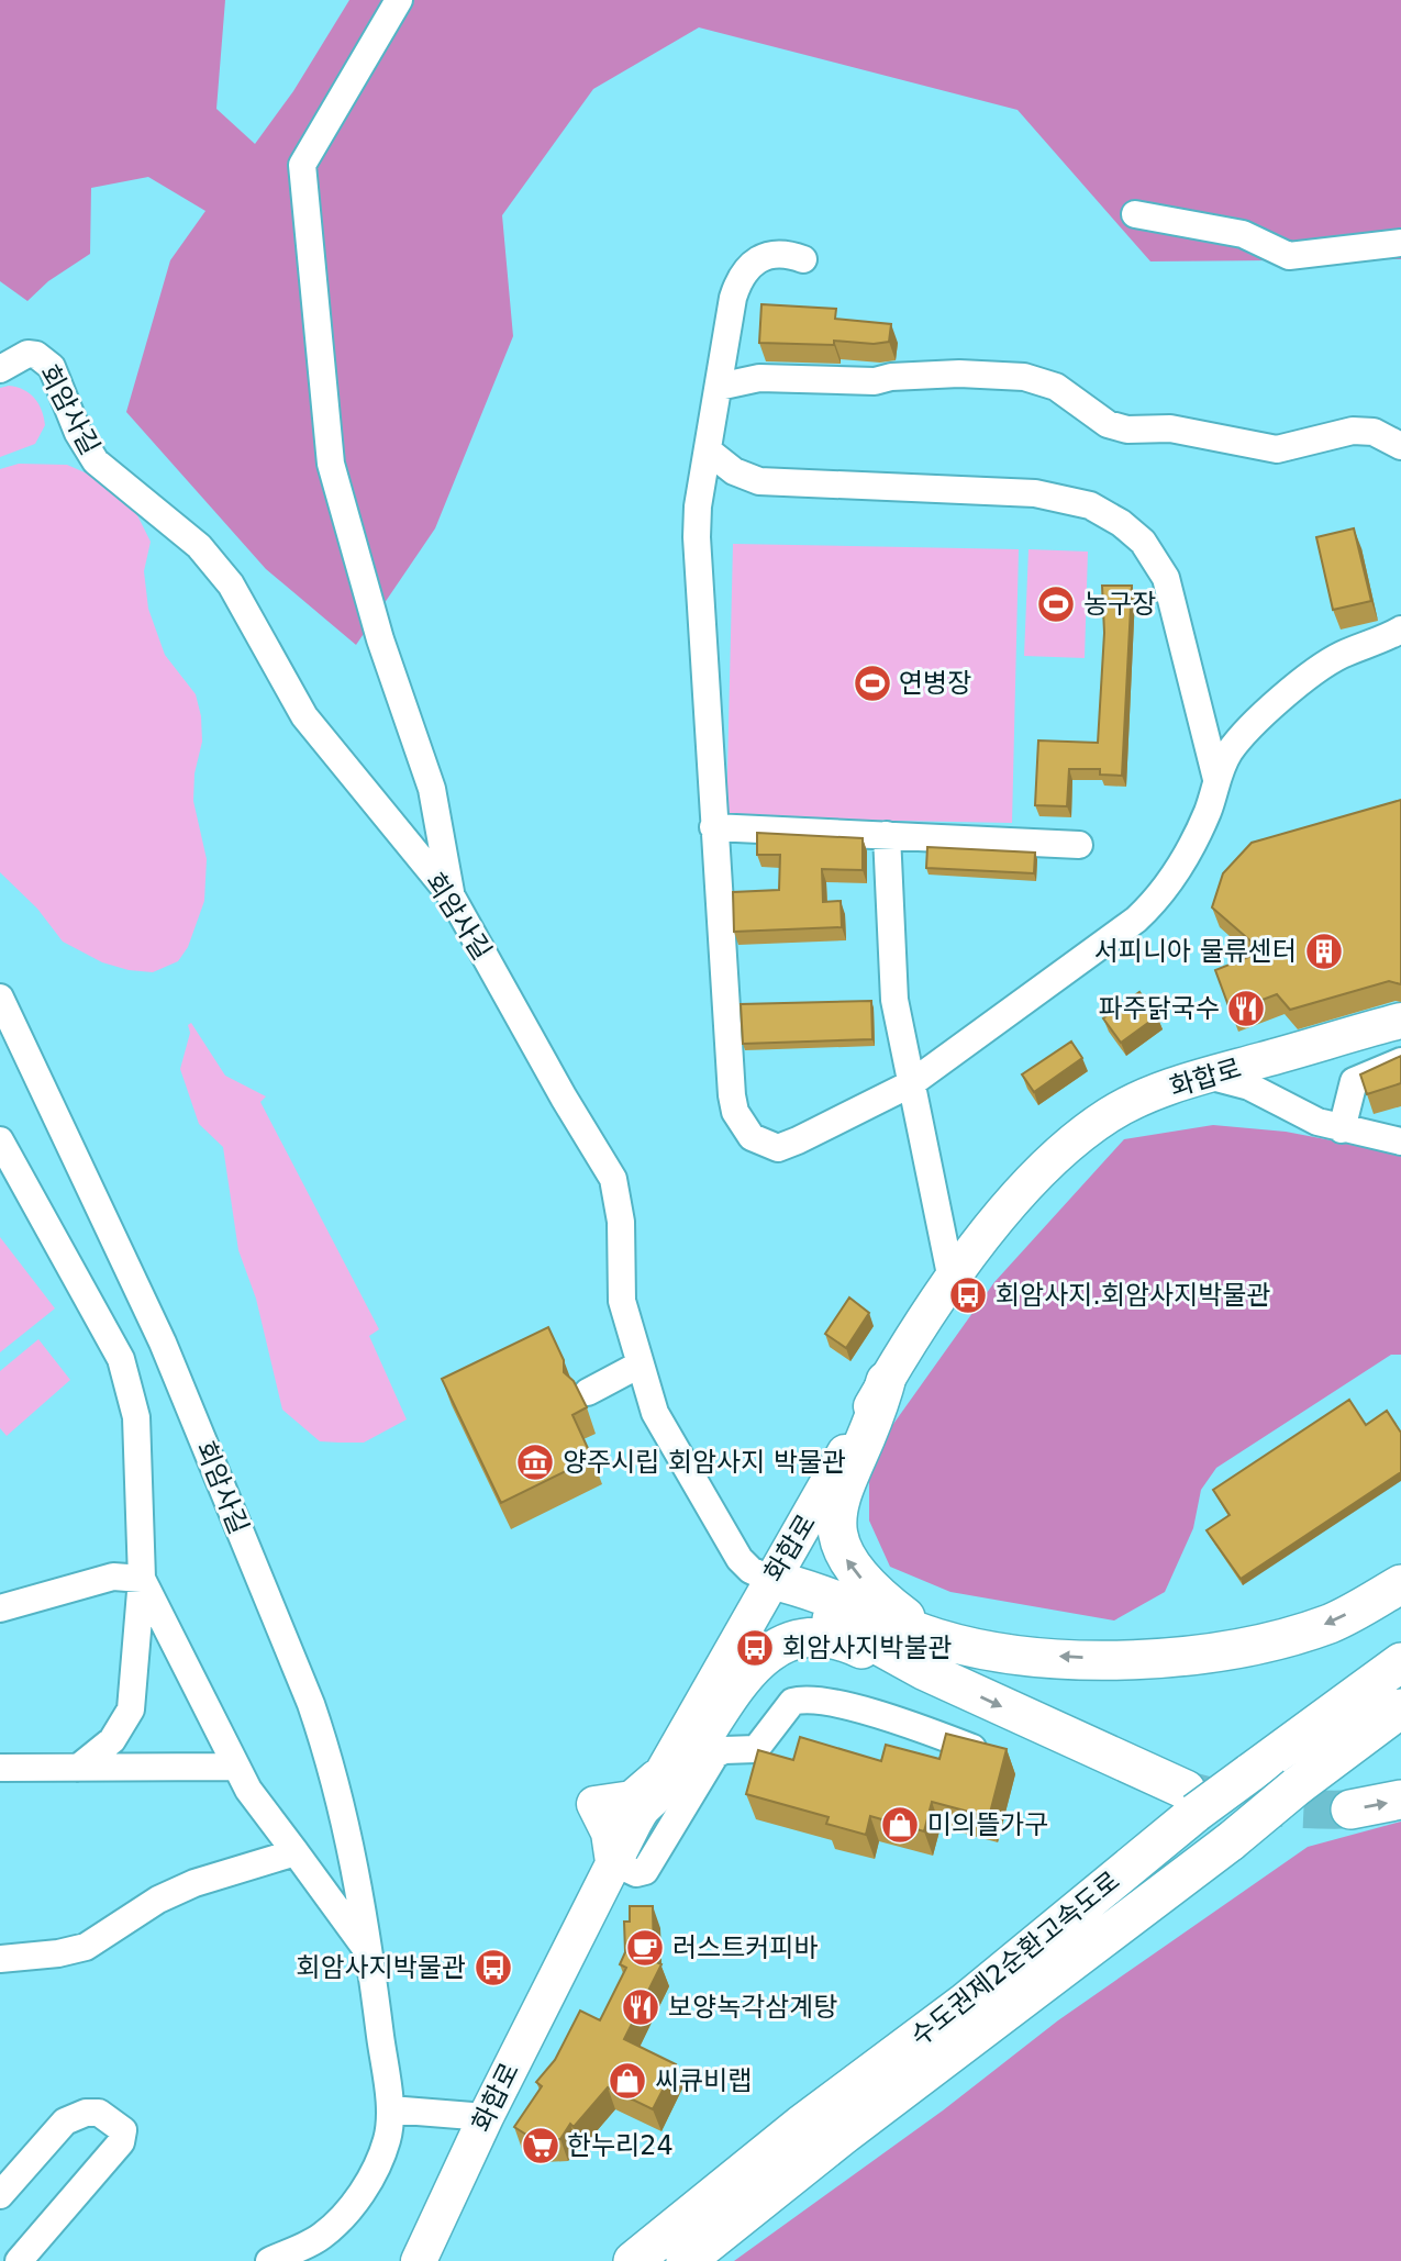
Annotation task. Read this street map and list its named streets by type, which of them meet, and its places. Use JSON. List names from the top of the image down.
{
  "streets": {
    "highway": ["수도권제2순환고속도로"],
    "main road": ["화합로"],
    "street": ["회암사길"]
  },
  "crossings": [
    ["회암사길", "화합로"]
  ],
  "places": {
    "sports": ["농구장", "연병장"],
    "building": ["서피니아 물류센터"],
    "restaurant": ["파주닭국수", "보양녹각삼계탕"],
    "bus stop": ["회암사지.회암사지박물관", "회암사지박불관", "회암사지박물관"],
    "museum": ["양주시립 회암사지 박물관"],
    "shop": ["미의뜰가구", "씨큐비랩"],
    "cafe": ["러스트커피바"],
    "supermarket": ["한누리24"]
  }
}
